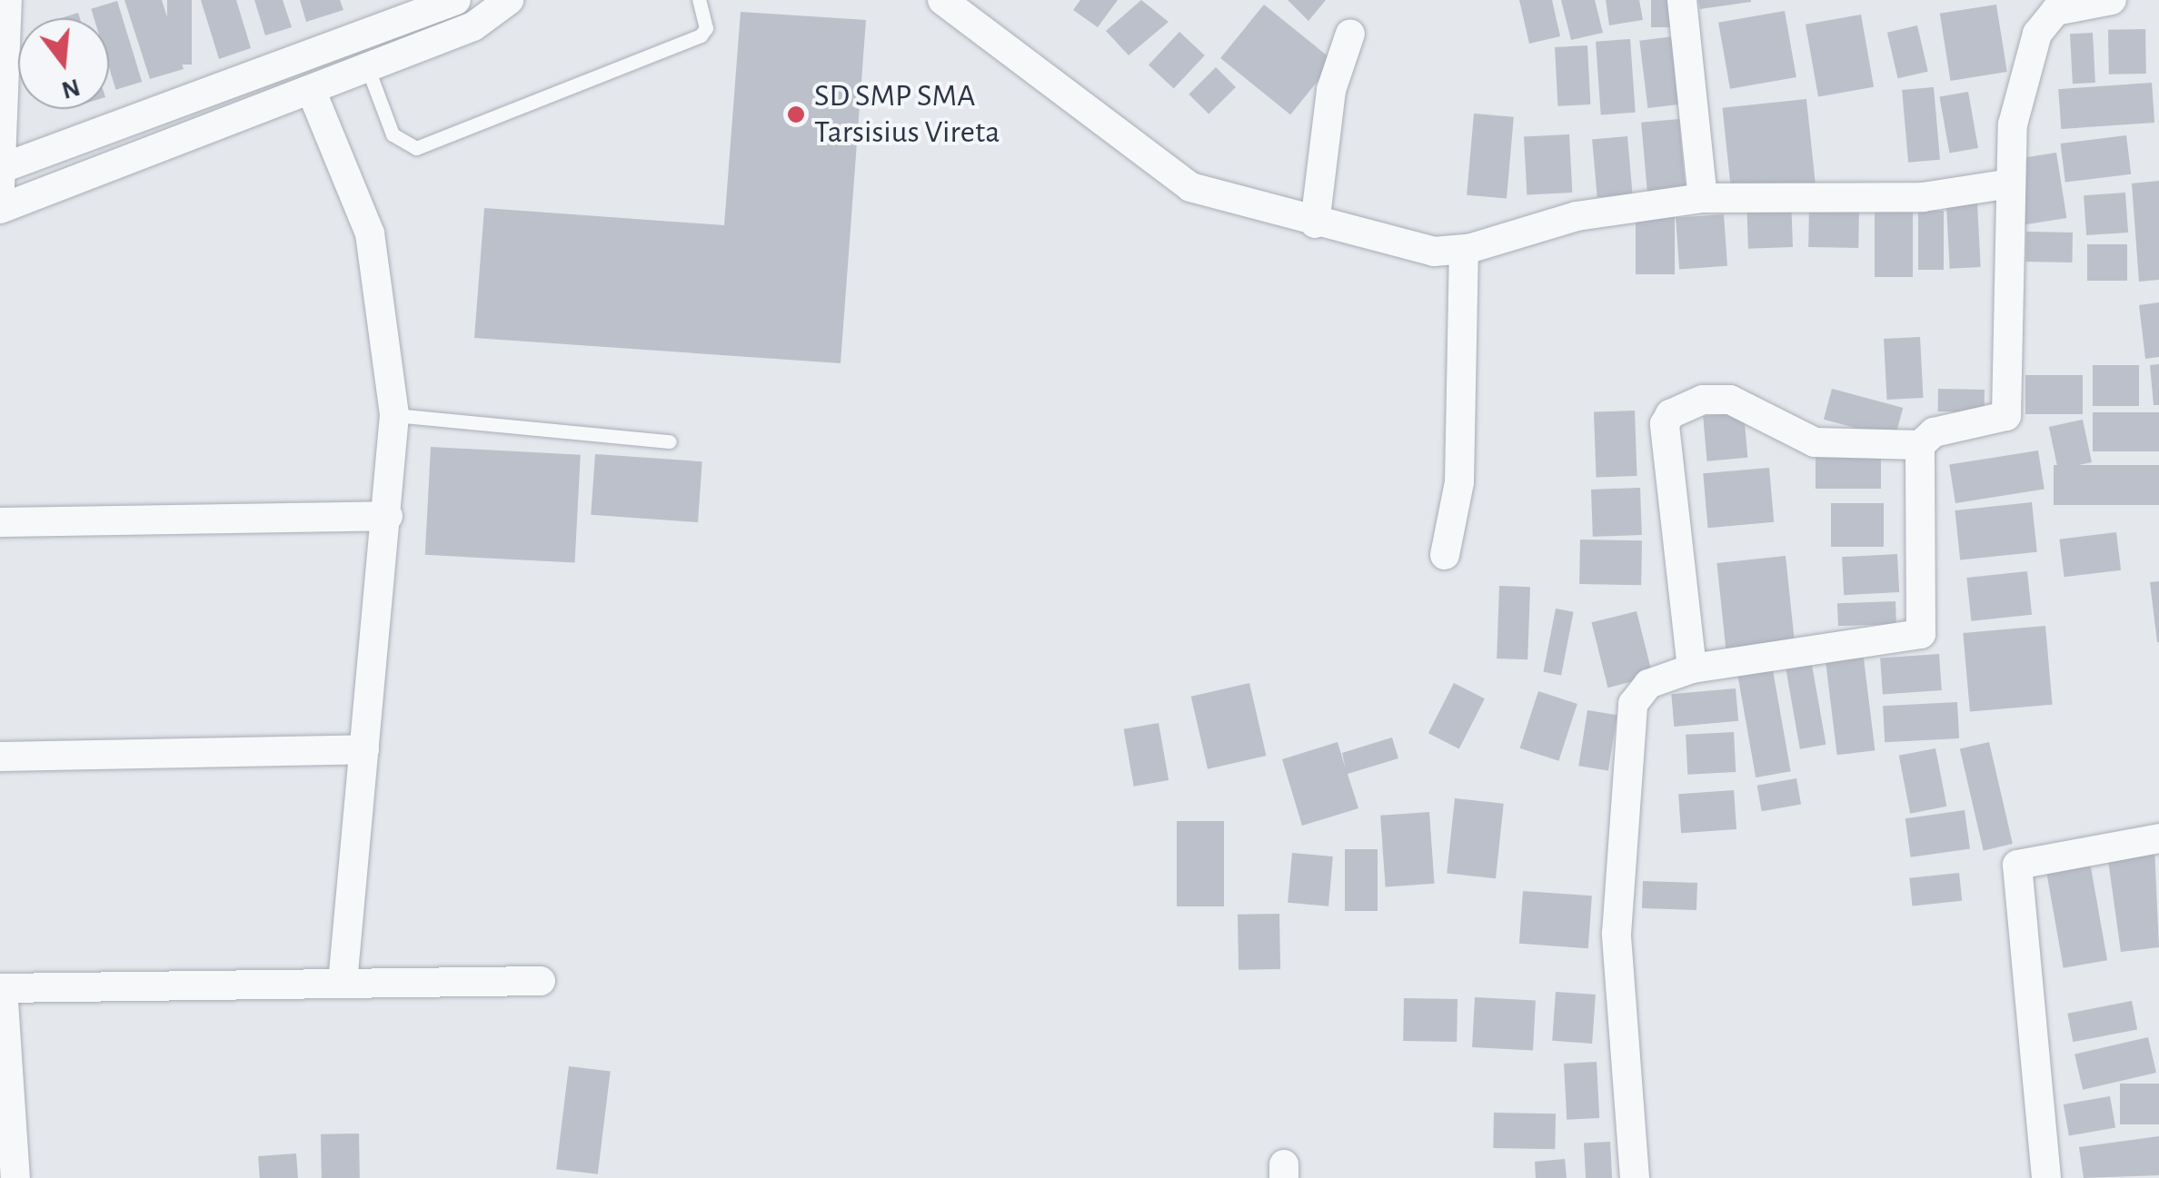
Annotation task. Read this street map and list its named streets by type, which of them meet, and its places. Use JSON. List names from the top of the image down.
{
  "places": ["SD SMP SMA Tarsisius Vireta"],
  "north": "bottom"
}
